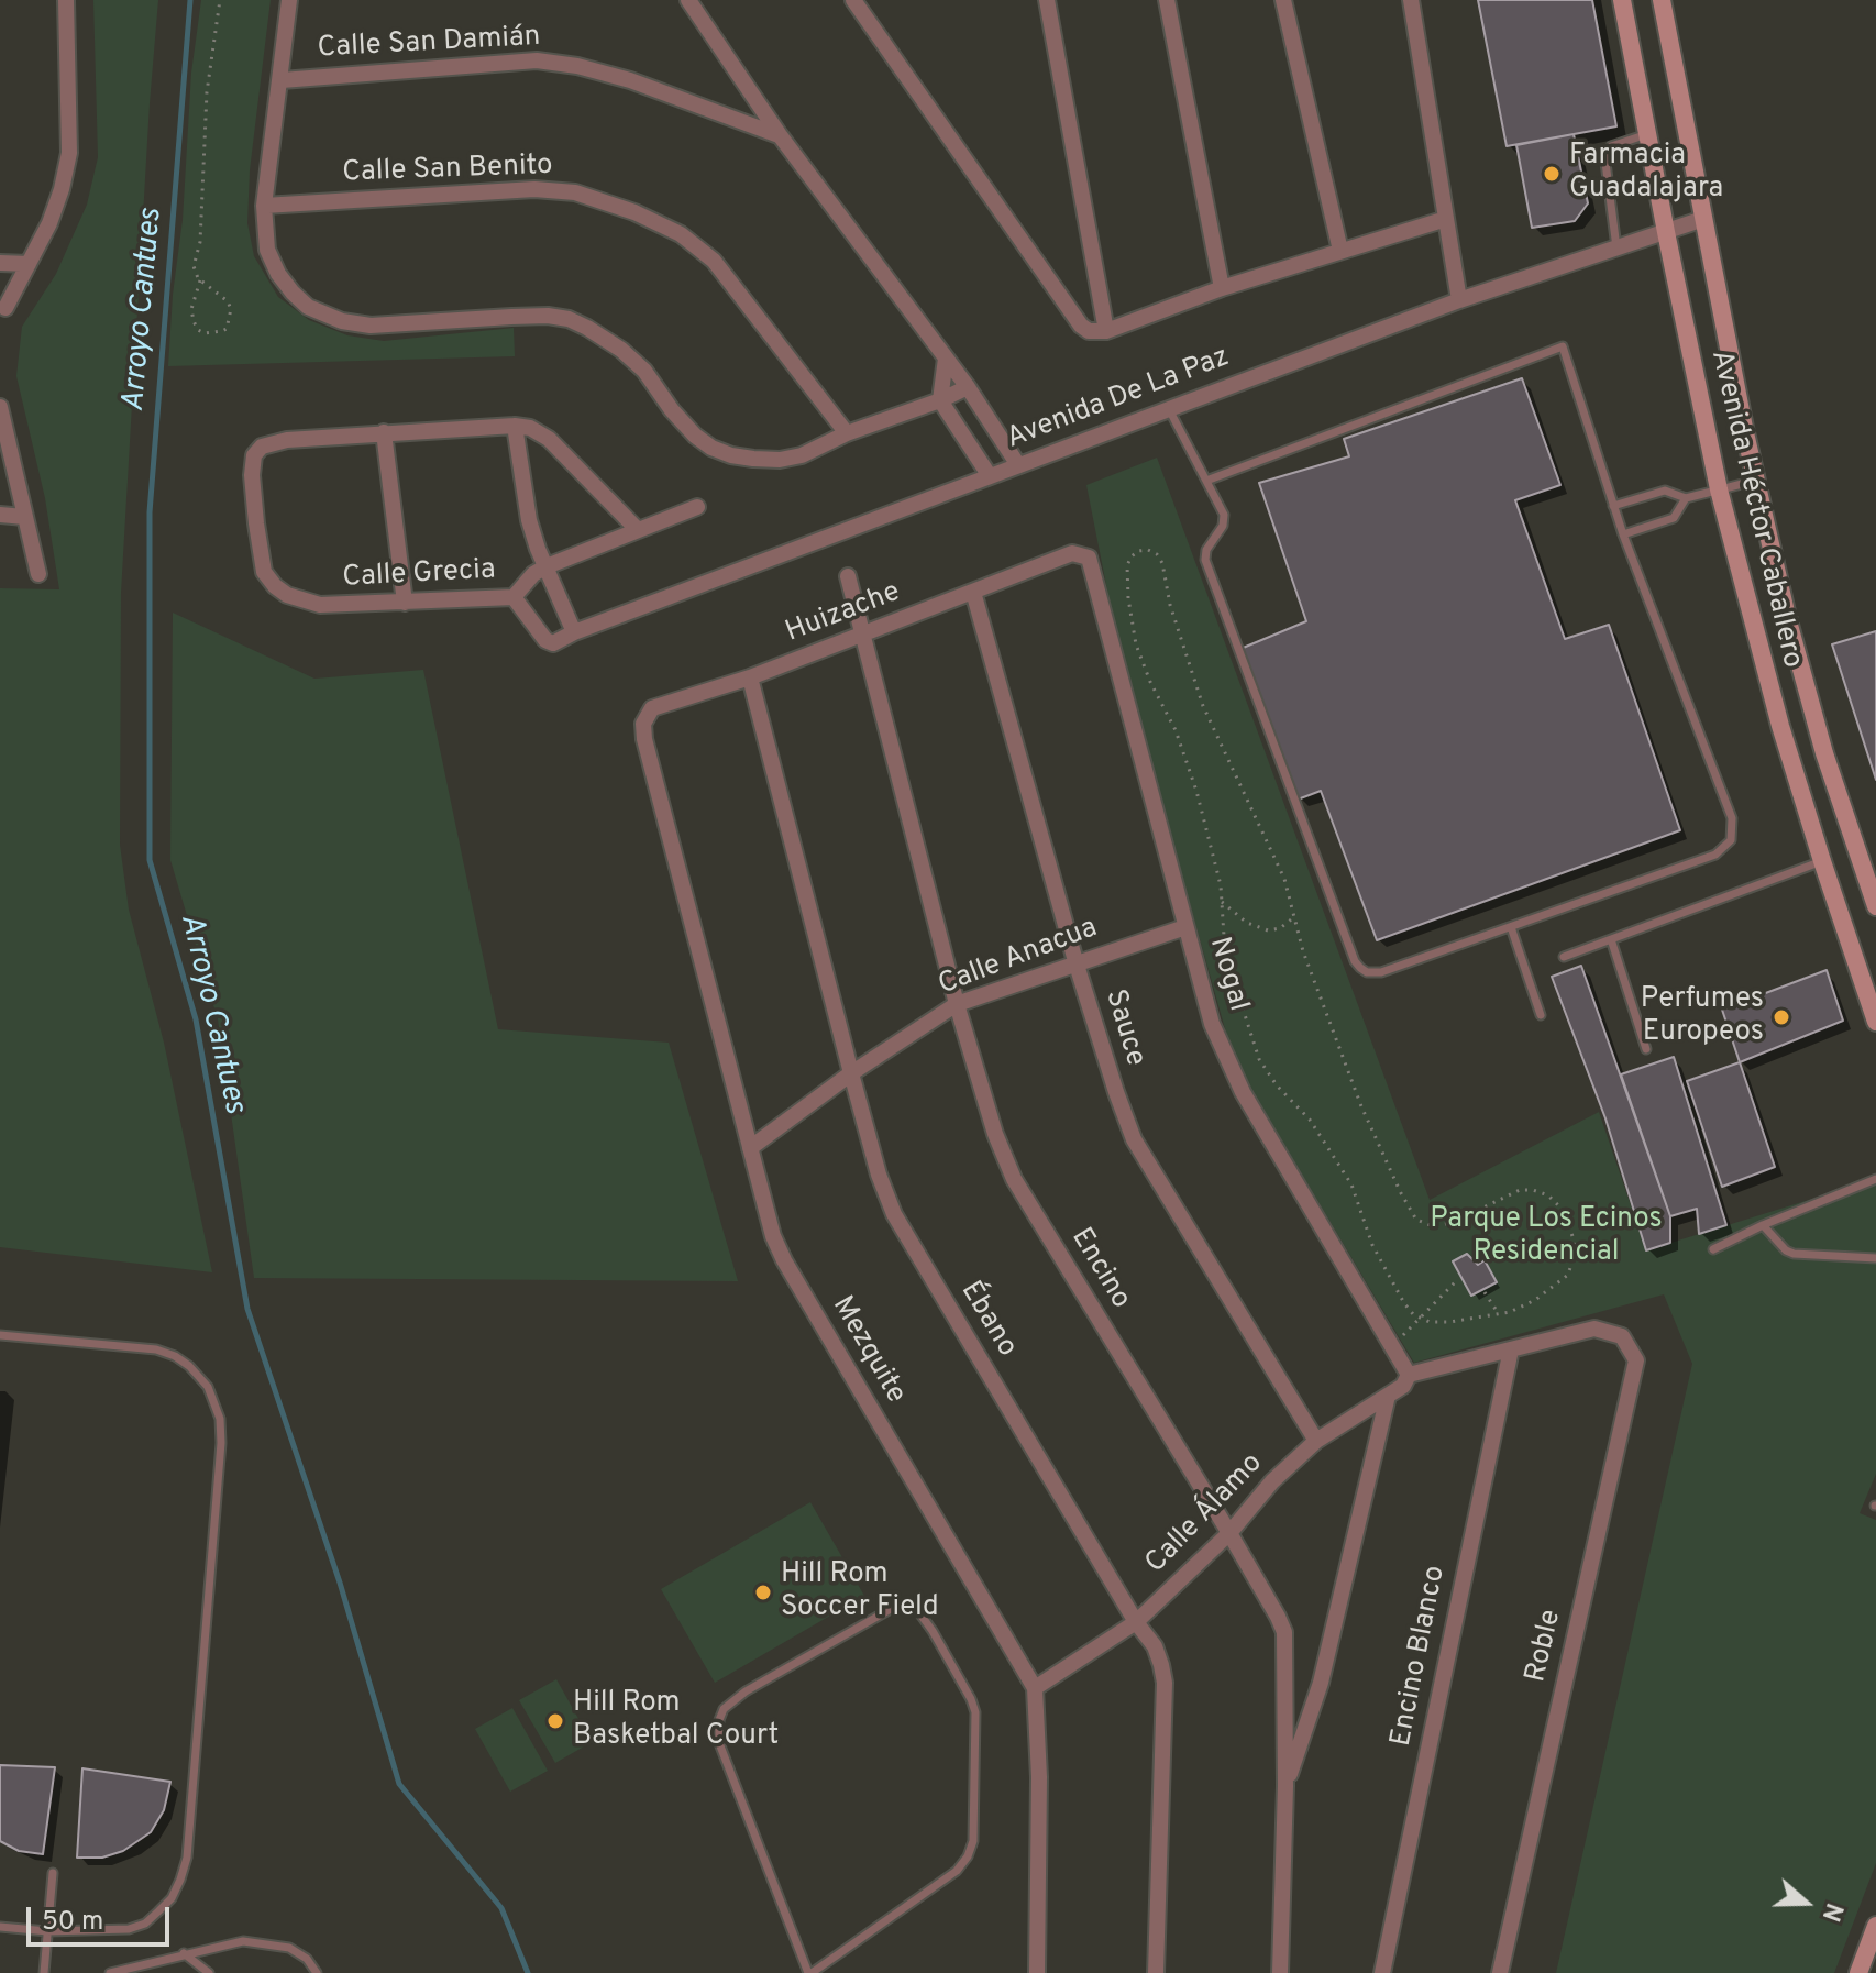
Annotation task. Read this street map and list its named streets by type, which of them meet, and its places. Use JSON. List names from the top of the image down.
{
  "streets": {
    "main road": ["Avenida Héctor Caballero"],
    "street": [
      "Calle San Damián",
      "Calle San Benito",
      "Avenida De La Paz",
      "Calle Grecia",
      "Huizache",
      "Calle Anacua",
      "Nogal",
      "Sauce",
      "Encino",
      "Ébano",
      "Mezquite",
      "Calle Álamo",
      "Roble",
      "Encino Blanco"
    ]
  },
  "crossings": [
    ["Avenida De La Paz", "Avenida Héctor Caballero"],
    ["Avenida De La Paz", "Calle Grecia"],
    ["Huizache", "Nogal"],
    ["Huizache", "Sauce"],
    ["Huizache", "Encino"],
    ["Huizache", "Ébano"],
    ["Huizache", "Mezquite"],
    ["Calle Anacua", "Nogal"],
    ["Calle Anacua", "Sauce"],
    ["Calle Anacua", "Encino"],
    ["Calle Anacua", "Ébano"],
    ["Calle Anacua", "Mezquite"],
    ["Nogal", "Calle Álamo"],
    ["Sauce", "Calle Álamo"],
    ["Encino", "Calle Álamo"],
    ["Ébano", "Calle Álamo"],
    ["Mezquite", "Calle Álamo"],
    ["Roble", "Encino Blanco"]
  ],
  "water": ["Arroyo Cantues"],
  "parks": ["Parque Los Ecinos Residencial"],
  "places": [
    "Farmacia Guadalajara",
    "Perfumes Europeos",
    "Hill Rom Soccer Field",
    "Hill Rom Basketbal Court"
  ],
  "scale_bar": "50 m",
  "north": "right"
}
